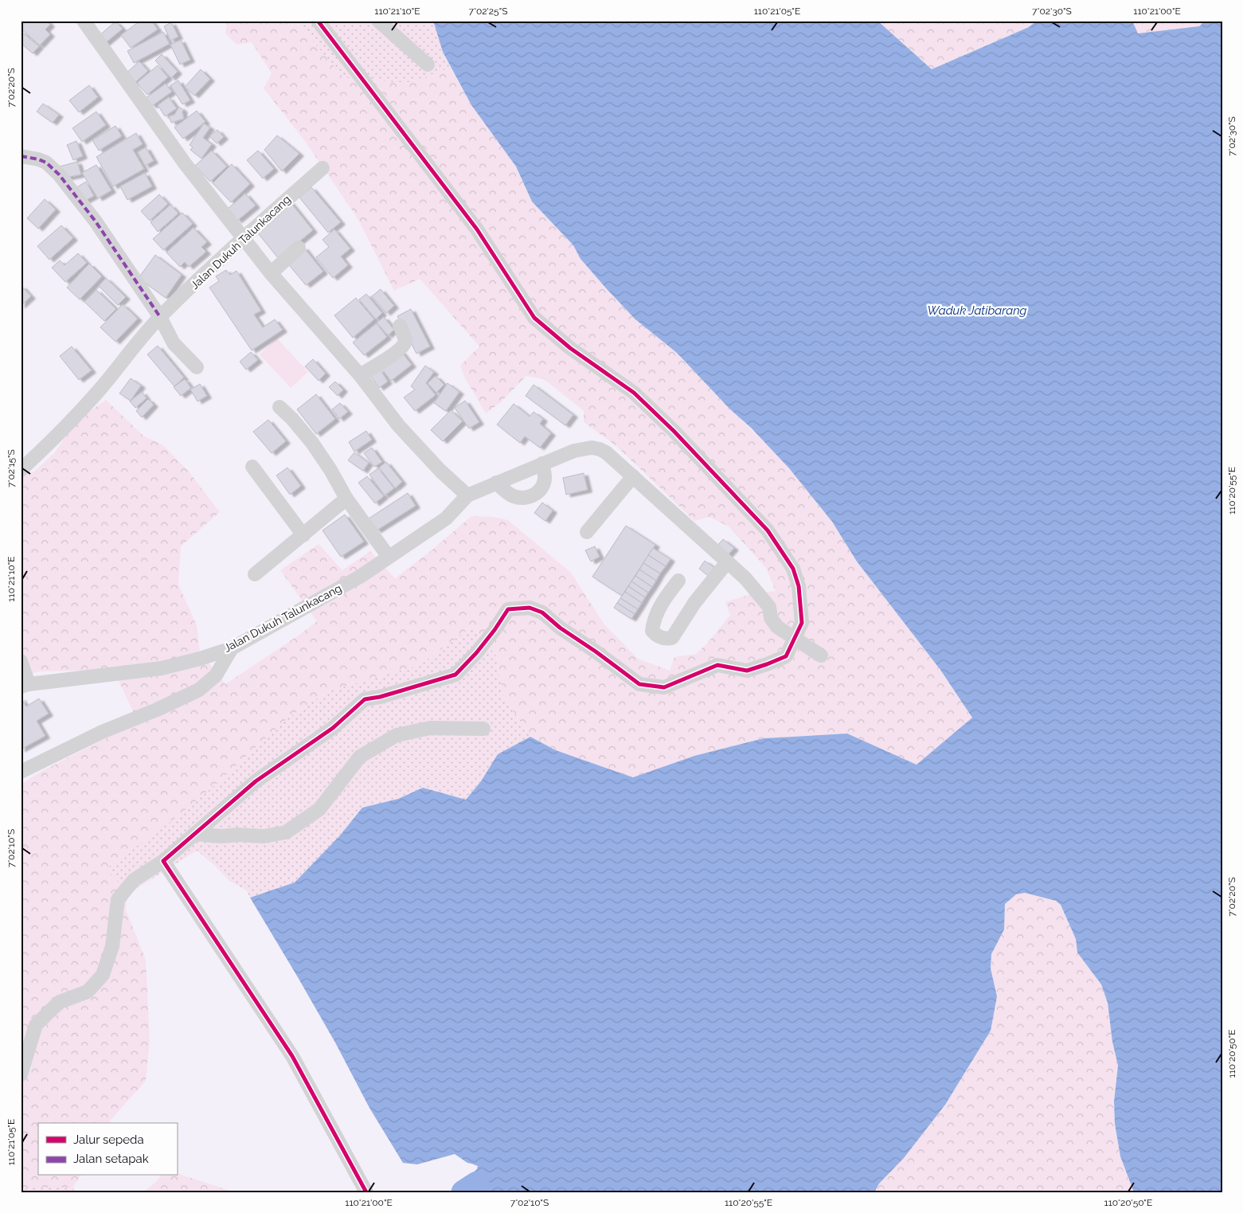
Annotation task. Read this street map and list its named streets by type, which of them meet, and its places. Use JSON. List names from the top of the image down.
{
  "streets": {
    "street": ["Jalan Dukuh Talunkacang"]
  },
  "water": ["Waduk Jatibarang"],
  "legend": ["Jalur sepeda", "Jalan setapak"],
  "coordinates": [
    "110°21'10\"E",
    "7°02'25\"S",
    "110°21'05\"E",
    "7°02'30\"S",
    "110°21'00\"E",
    "7°02'20\"S",
    "7°02'15\"S",
    "110°20'55\"E",
    "7°02'10\"S",
    "110°20'50\"E"
  ]
}
